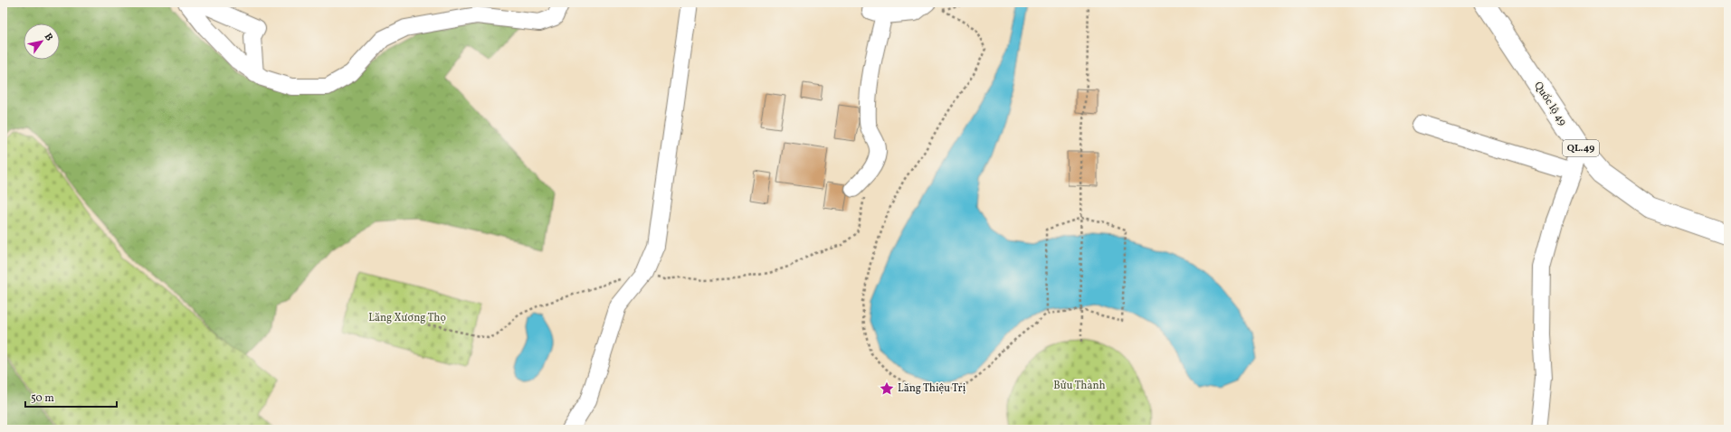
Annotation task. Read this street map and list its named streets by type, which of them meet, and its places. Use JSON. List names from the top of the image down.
{
  "streets": {
    "highway": ["Quốc lộ 49", "QL.49"]
  },
  "parks": ["Lăng Xương Thọ", "Bửu Thành"],
  "places": {
    "place": ["Lăng Thiệu Trị"]
  },
  "scale_bar": "50 m",
  "north": "top right"
}
